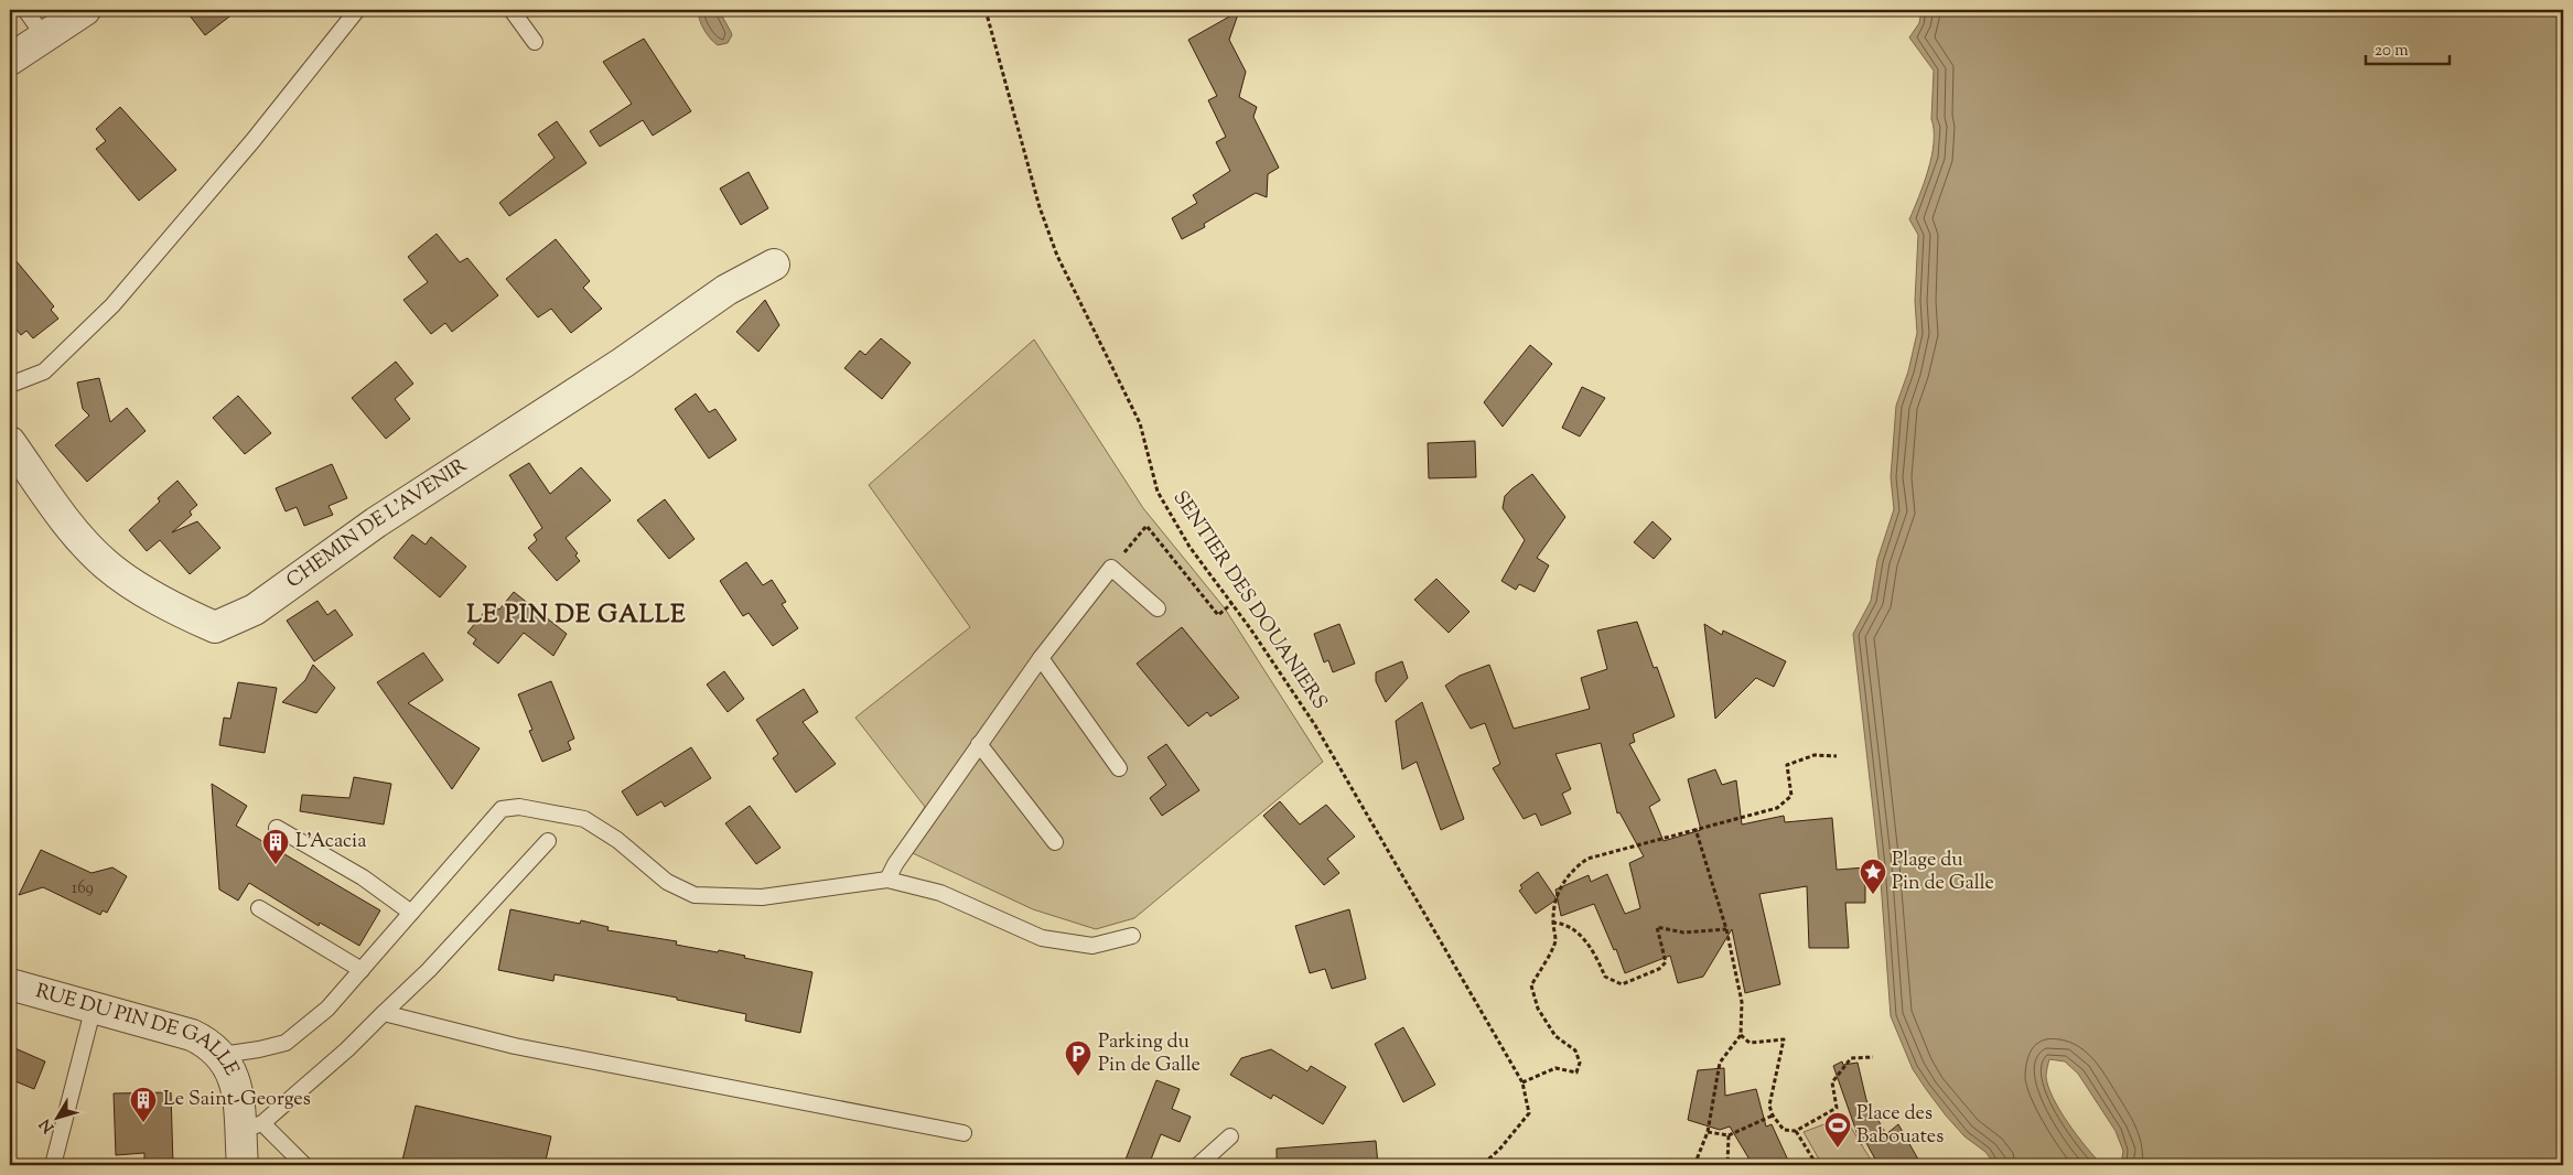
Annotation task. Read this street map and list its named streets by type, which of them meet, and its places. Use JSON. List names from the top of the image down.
{
  "streets": {
    "street": ["CHEMIN DE L'AVENIR", "RUE DU PIN DE GALLE"],
    "path": ["SENTIER DES DOUANIERS"]
  },
  "districts": ["LE PIN DE GALLE"],
  "places": {
    "building": ["L'Acacia", "Le Saint-Georges"],
    "place": ["Plage du Pin de Galle"],
    "parking": ["Parking du Pin de Galle"],
    "sports": ["Place des Babouates"]
  },
  "house_numbers": ["169"],
  "scale_bar": "20 m",
  "north": "bottom left"
}
